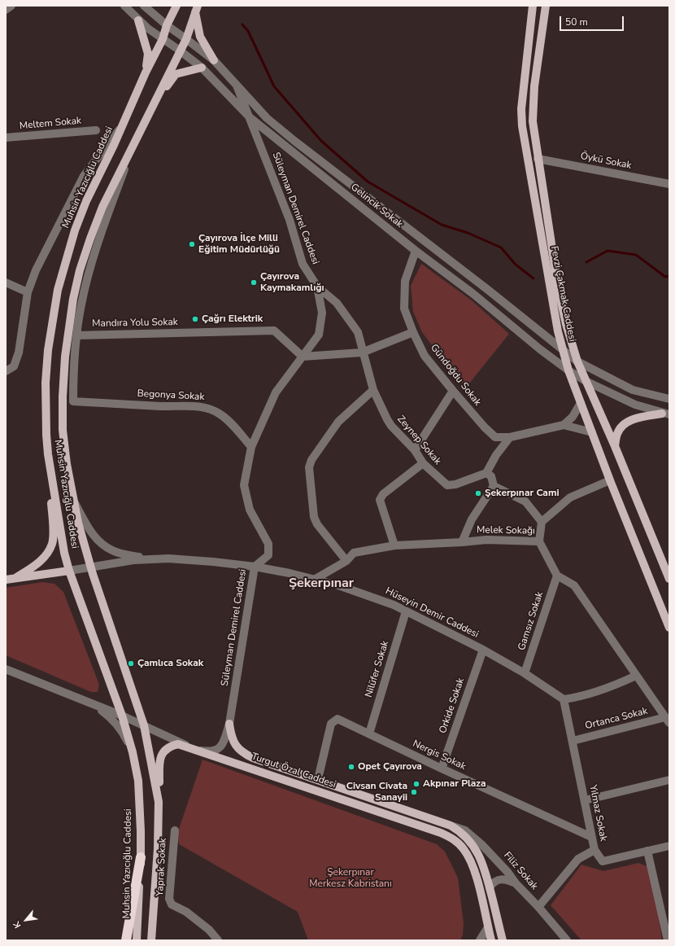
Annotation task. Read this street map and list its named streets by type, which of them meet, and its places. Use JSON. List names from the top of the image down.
{
  "streets": {
    "main road": ["Muhsin Yazıcığlu Caddesi", "Fevzi Çakmak Caddesi", "Turgut Özal Caddesi"],
    "street": [
      "Meltem Sokak",
      "Öykü Sokak",
      "Gelincik Sokak",
      "Süleyman Demirel Caddesi",
      "Mandıra Yolu Sokak",
      "Gündoğdu Sokak",
      "Begonya Sokak",
      "Zeynep Sokak",
      "Melek Sokağı",
      "Hüseyin Demir Caddesi",
      "Gamsız Sokak",
      "Nilüfer Sokak",
      "Orkide Sokak",
      "Ortanca Sokak",
      "Nergis Sokak",
      "Yılmaz Sokak",
      "Yaprak Sokak",
      "Filiz Sokak"
    ]
  },
  "crossings": [
    ["Öykü Sokak", "Fevzi Çakmak Caddesi"],
    ["Muhsin Yazıcığlu Caddesi", "Gelincik Sokak"],
    ["Muhsin Yazıcığlu Caddesi", "Mandıra Yolu Sokak"],
    ["Muhsin Yazıcığlu Caddesi", "Begonya Sokak"],
    ["Muhsin Yazıcığlu Caddesi", "Hüseyin Demir Caddesi"],
    ["Muhsin Yazıcığlu Caddesi", "Turgut Özal Caddesi"],
    ["Gelincik Sokak", "Süleyman Demirel Caddesi"],
    ["Gelincik Sokak", "Fevzi Çakmak Caddesi"],
    ["Gelincik Sokak", "Gündoğdu Sokak"],
    ["Süleyman Demirel Caddesi", "Mandıra Yolu Sokak"],
    ["Süleyman Demirel Caddesi", "Begonya Sokak"],
    ["Süleyman Demirel Caddesi", "Zeynep Sokak"],
    ["Süleyman Demirel Caddesi", "Hüseyin Demir Caddesi"],
    ["Süleyman Demirel Caddesi", "Turgut Özal Caddesi"],
    ["Melek Sokağı", "Hüseyin Demir Caddesi"],
    ["Melek Sokağı", "Gamsız Sokak"],
    ["Hüseyin Demir Caddesi", "Gamsız Sokak"],
    ["Hüseyin Demir Caddesi", "Nilüfer Sokak"],
    ["Hüseyin Demir Caddesi", "Orkide Sokak"],
    ["Hüseyin Demir Caddesi", "Yılmaz Sokak"],
    ["Nilüfer Sokak", "Nergis Sokak"],
    ["Orkide Sokak", "Nergis Sokak"],
    ["Ortanca Sokak", "Yılmaz Sokak"],
    ["Nergis Sokak", "Turgut Özal Caddesi"],
    ["Nergis Sokak", "Yılmaz Sokak"],
    ["Turgut Özal Caddesi", "Filiz Sokak"]
  ],
  "districts": ["Şekerpınar"],
  "parks": ["Şekerpınar Merkesz Kabristanı"],
  "places": [
    "Çayırova İlçe Milli Eğitim Müdürlüğü",
    "Çayırova Kaymakamlığı",
    "Çağrı Elektrik",
    "Şekerpınar Cami",
    "Çamlıca Sokak",
    "Opet Çayırova",
    "Akpınar Plaza",
    "Civsan Civata Sanayii"
  ],
  "scale_bar": "50 m",
  "north": "bottom left"
}
